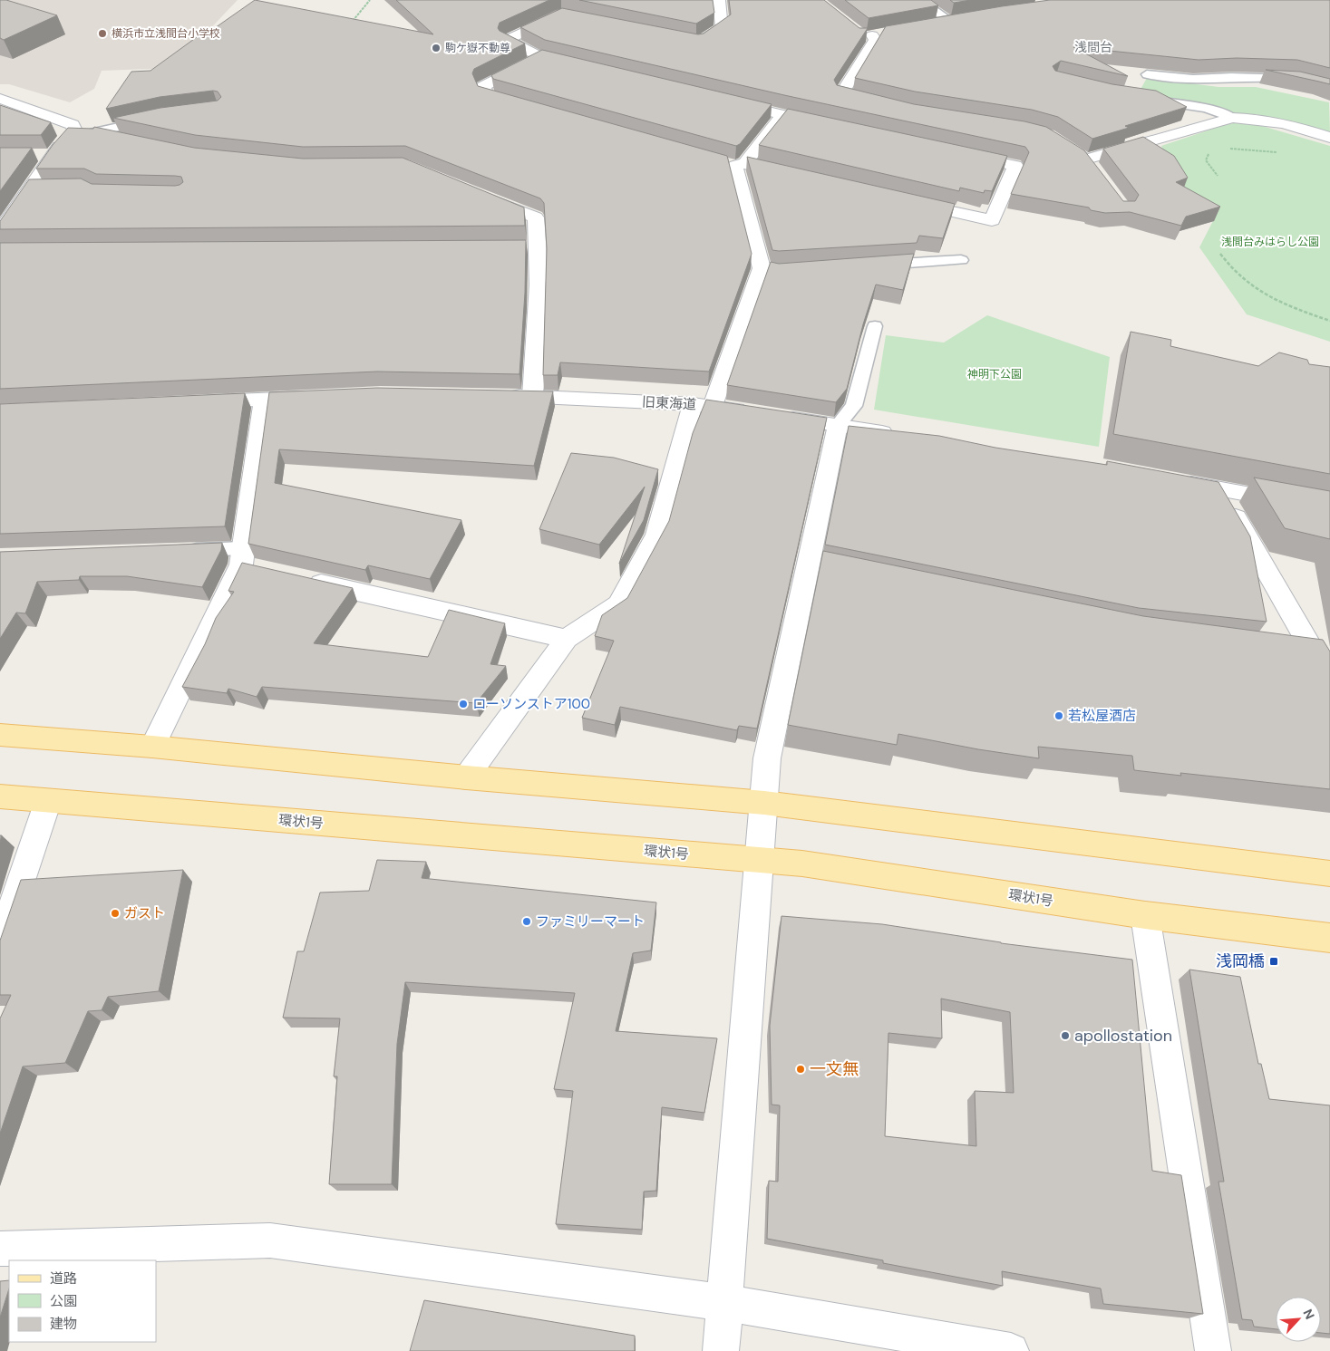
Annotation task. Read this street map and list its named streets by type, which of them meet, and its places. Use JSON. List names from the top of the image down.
{
  "streets": {
    "main road": ["環状1号"],
    "street": ["旧東海道"]
  },
  "districts": ["浅間台"],
  "parks": ["浅間台みはらし公園", "神明下公園"],
  "places": {
    "other": [
      "横浜市立浅間台小学校",
      "駒ケ嶽不動尊",
      "ローソンストア100",
      "若松屋酒店",
      "ガスト",
      "ファミリーマート",
      "apollostation",
      "一文無"
    ],
    "transit": ["浅岡橋"]
  },
  "legend": ["道路", "公園", "建物"],
  "north": "top right"
}
